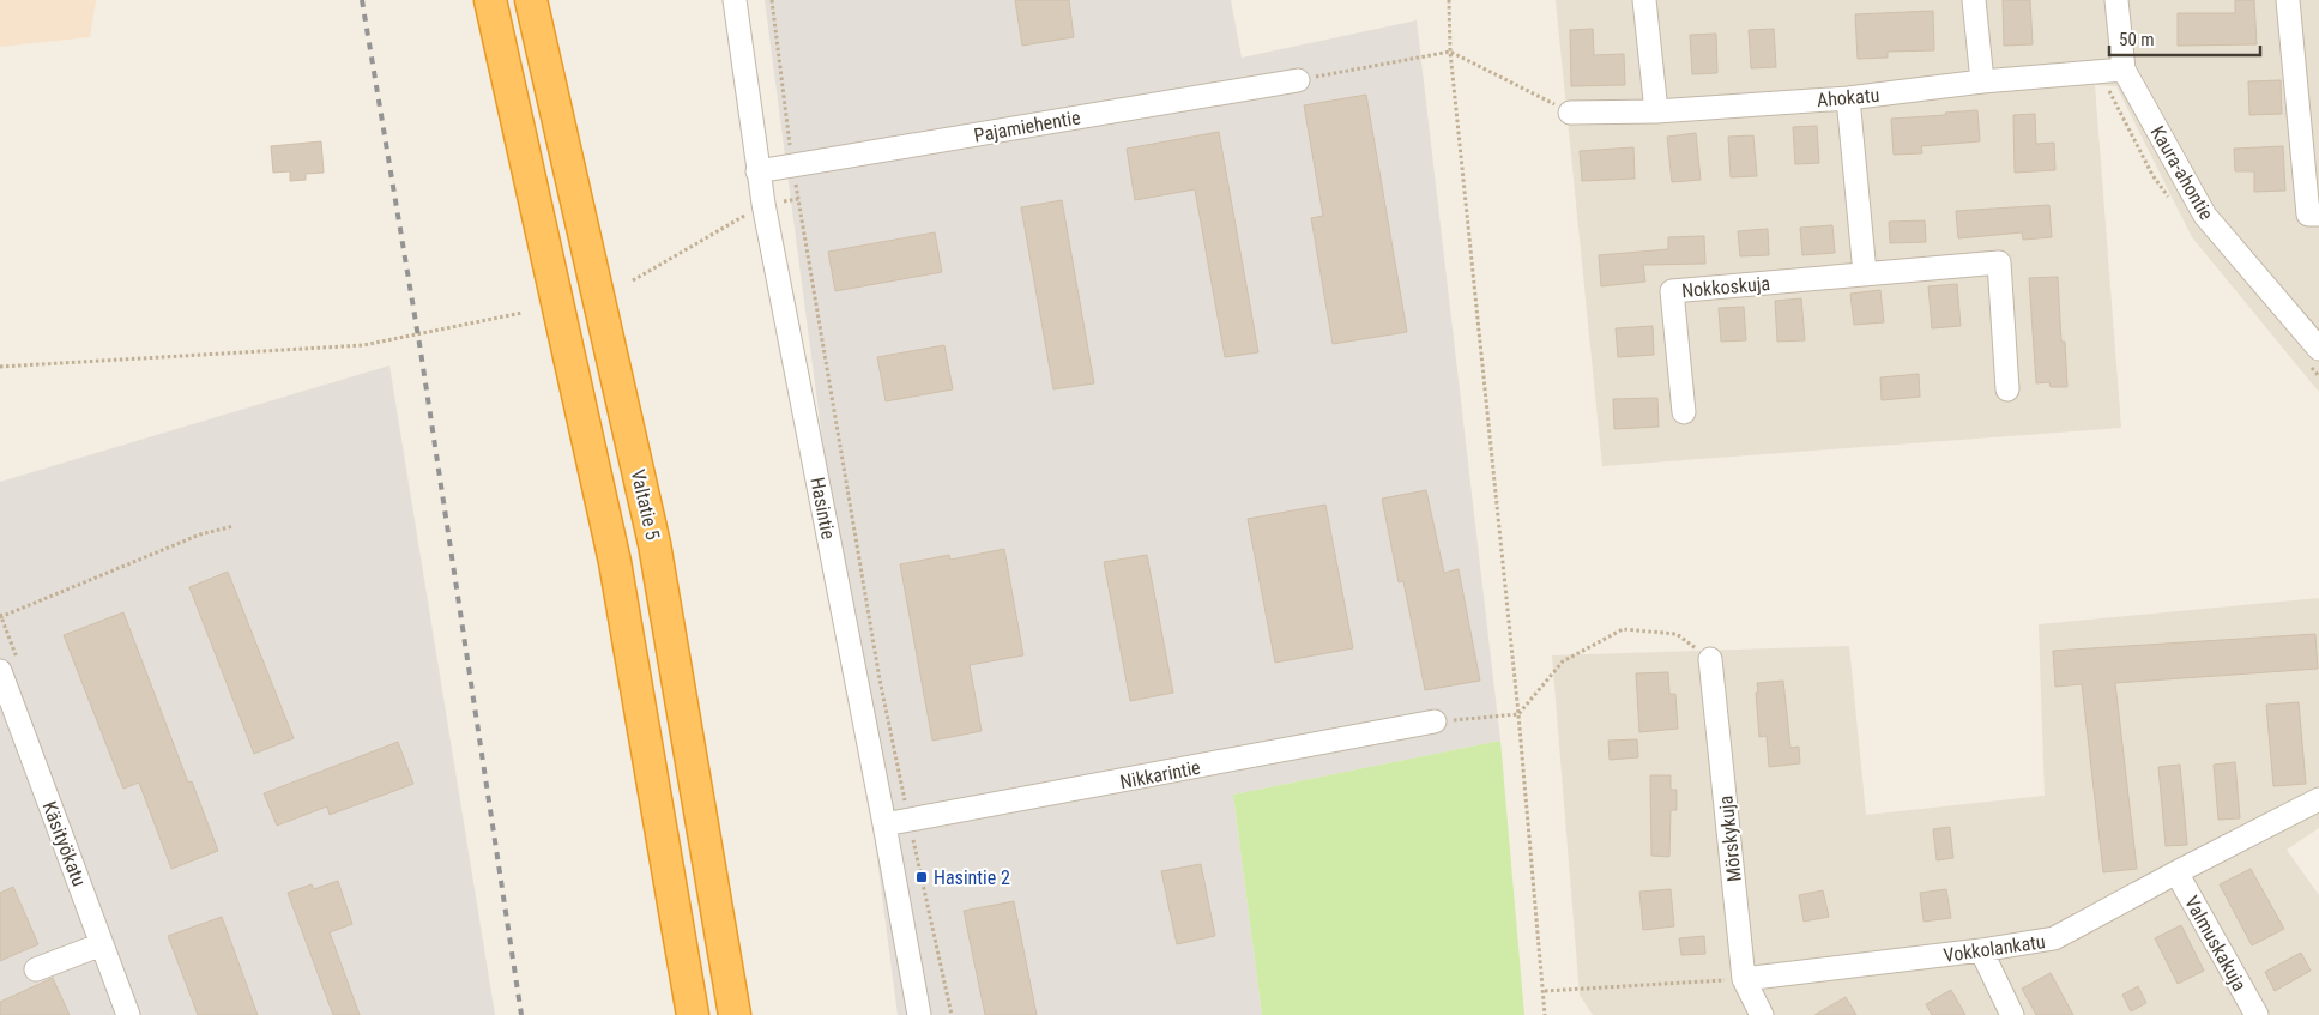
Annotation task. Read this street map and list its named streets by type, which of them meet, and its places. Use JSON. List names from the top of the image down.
{
  "streets": {
    "highway": ["Valtatie 5"],
    "street": [
      "Ahokatu",
      "Pajamiehentie",
      "Kaura-ahontie",
      "Nokkoskuja",
      "Hasintie",
      "Nikkarintie",
      "Mörskykuja",
      "Käsityökatu",
      "Valmuskakuja",
      "Vokkolankatu"
    ]
  },
  "crossings": [
    ["Ahokatu", "Kaura-ahontie"],
    ["Pajamiehentie", "Hasintie"],
    ["Hasintie", "Nikkarintie"],
    ["Mörskykuja", "Vokkolankatu"],
    ["Valmuskakuja", "Vokkolankatu"]
  ],
  "places": {
    "transit": ["Hasintie 2"]
  },
  "scale_bar": "50 m"
}
